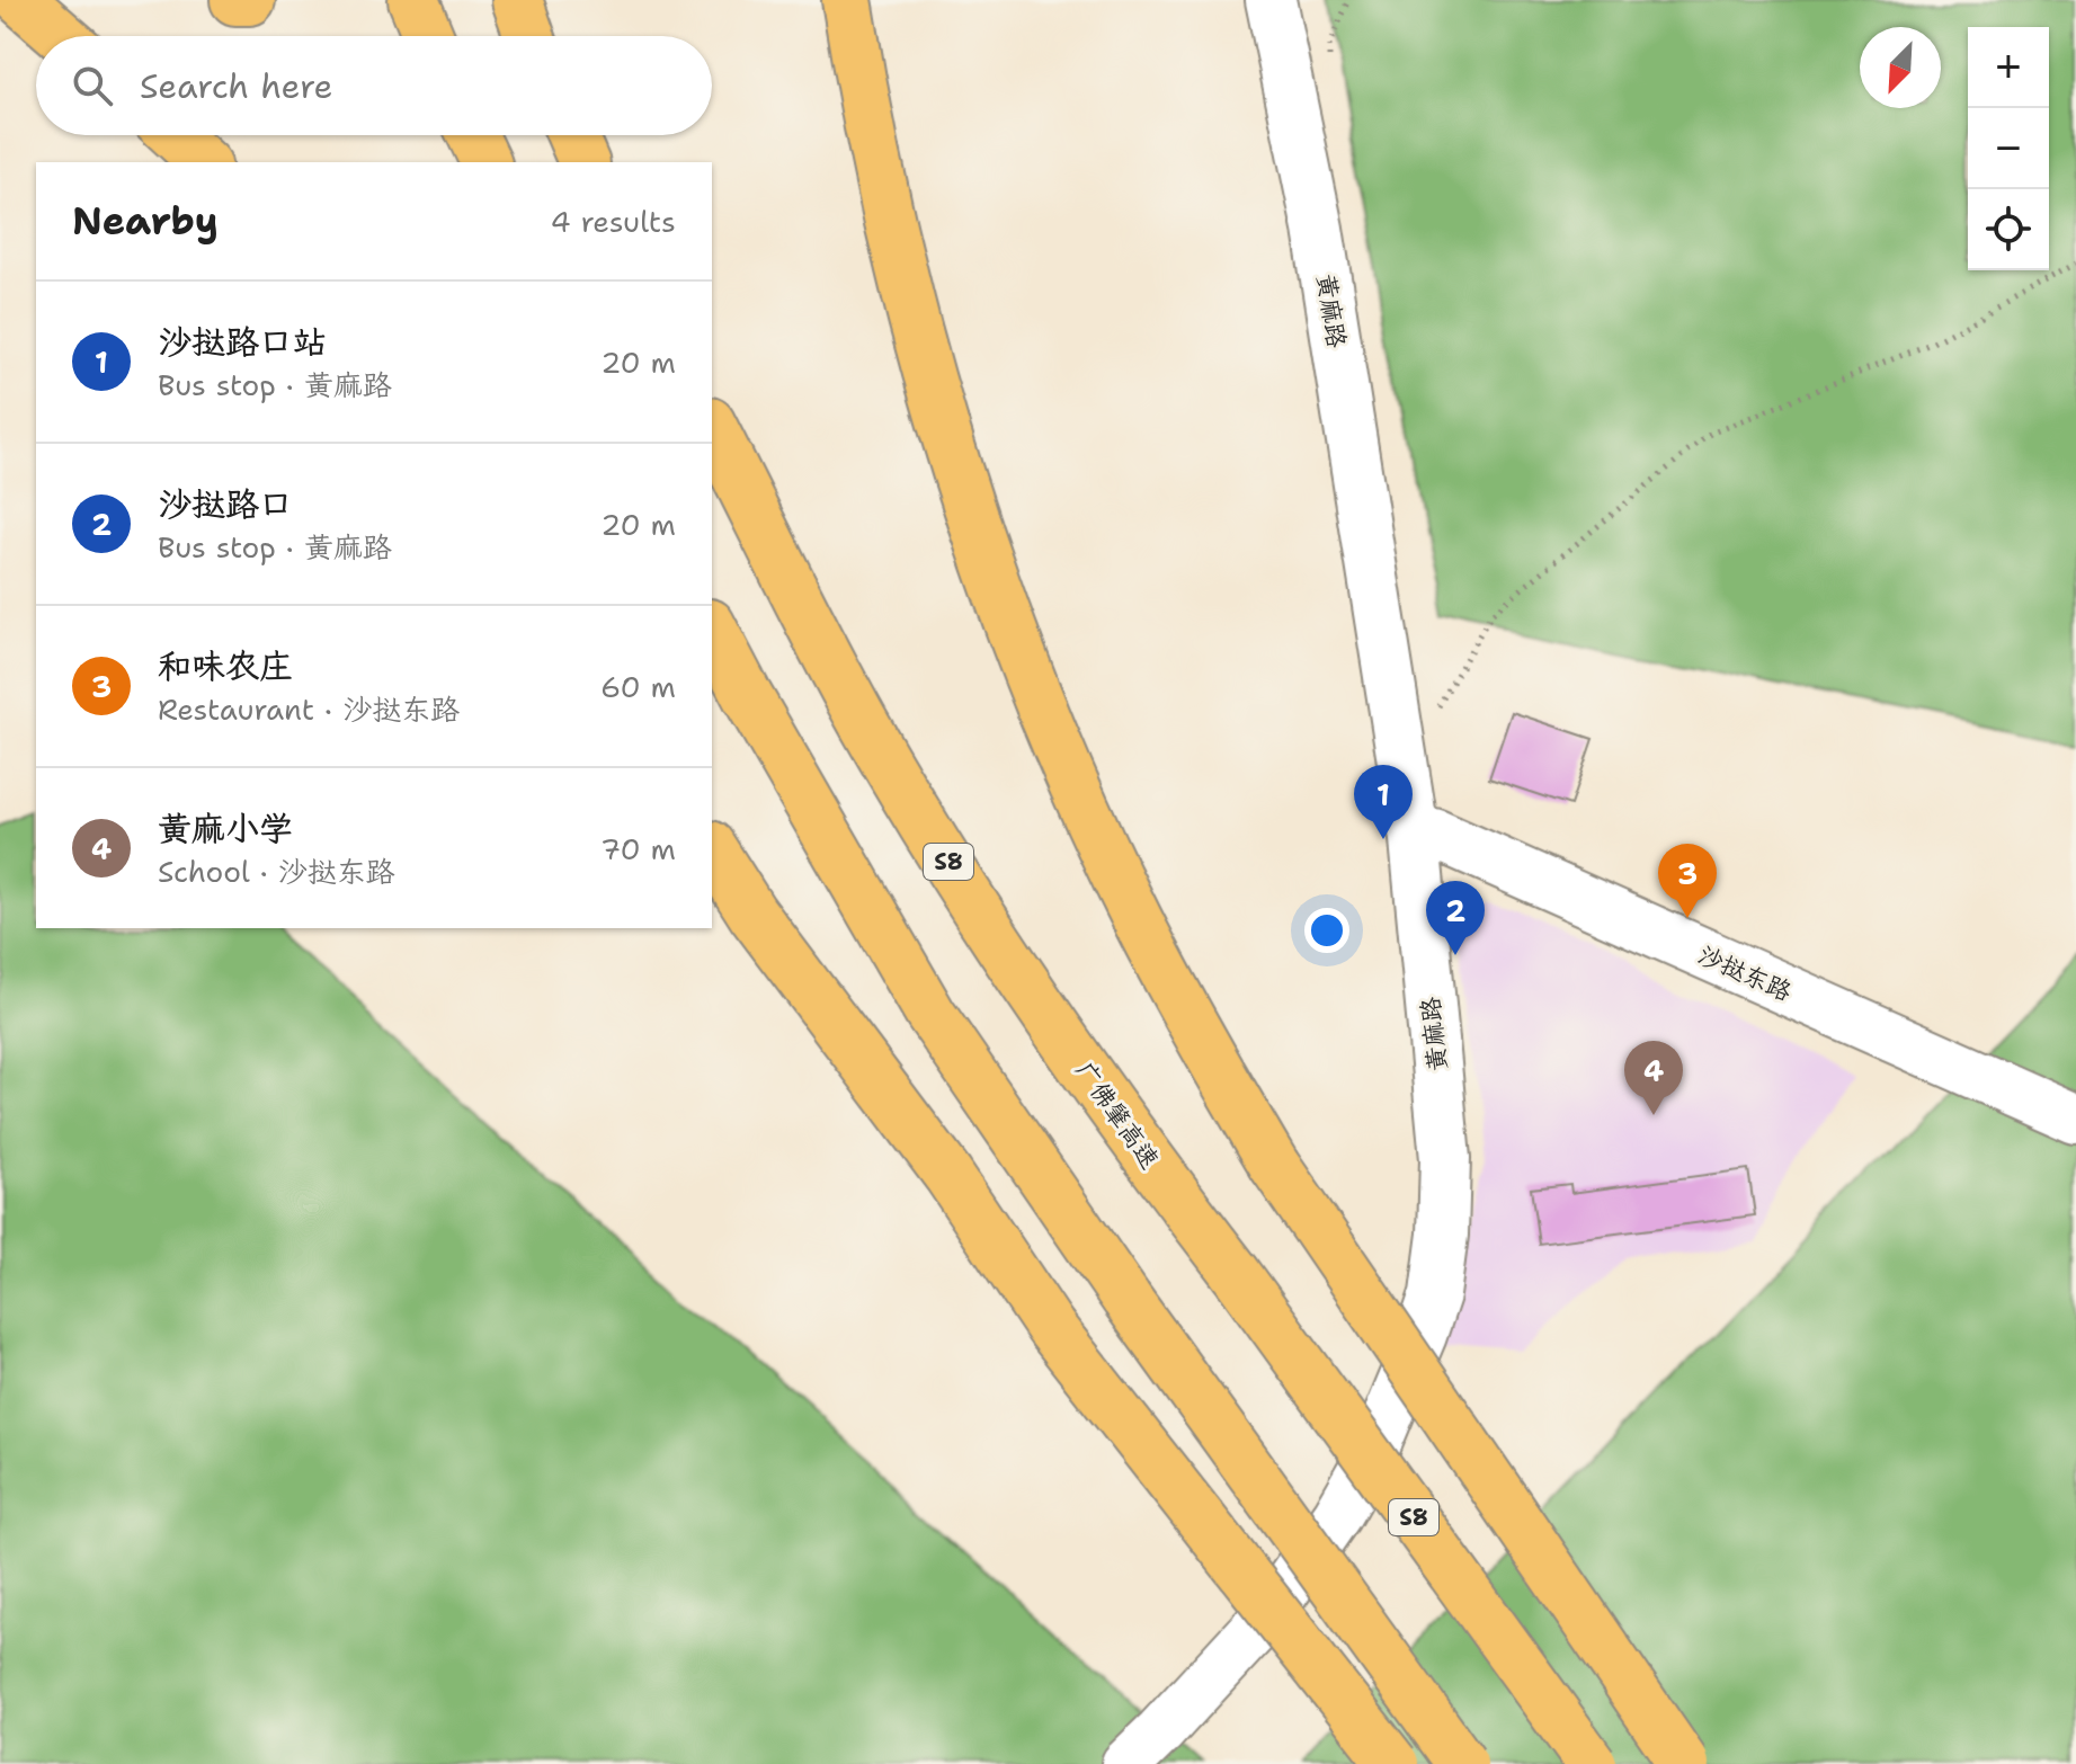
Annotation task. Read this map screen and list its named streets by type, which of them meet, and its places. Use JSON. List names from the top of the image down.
{
  "streets": {
    "highway": ["S8", "广佛肇高速"],
    "street": ["黄麻路", "沙挞东路"]
  },
  "crossings": [
    ["黄麻路", "沙挞东路"]
  ],
  "north": "bottom left",
  "page": {
    "map_buttons": ["+", "−"],
    "search": "Search here",
    "heading": ["Nearby", "4 results"],
    "list": [
      {
        "mark": "1",
        "name": "沙挞路口站",
        "note": "Bus stop · 黄麻路",
        "value": "20 m"
      },
      {
        "mark": "2",
        "name": "沙挞路口",
        "note": "Bus stop · 黄麻路",
        "value": "20 m"
      },
      {
        "mark": "3",
        "name": "和味农庄",
        "note": "Restaurant · 沙挞东路",
        "value": "60 m"
      },
      {
        "mark": "4",
        "name": "黄麻小学",
        "note": "School · 沙挞东路",
        "value": "70 m"
      }
    ],
    "pins": [
      "1",
      "3",
      "2",
      "4"
    ]
  }
}
